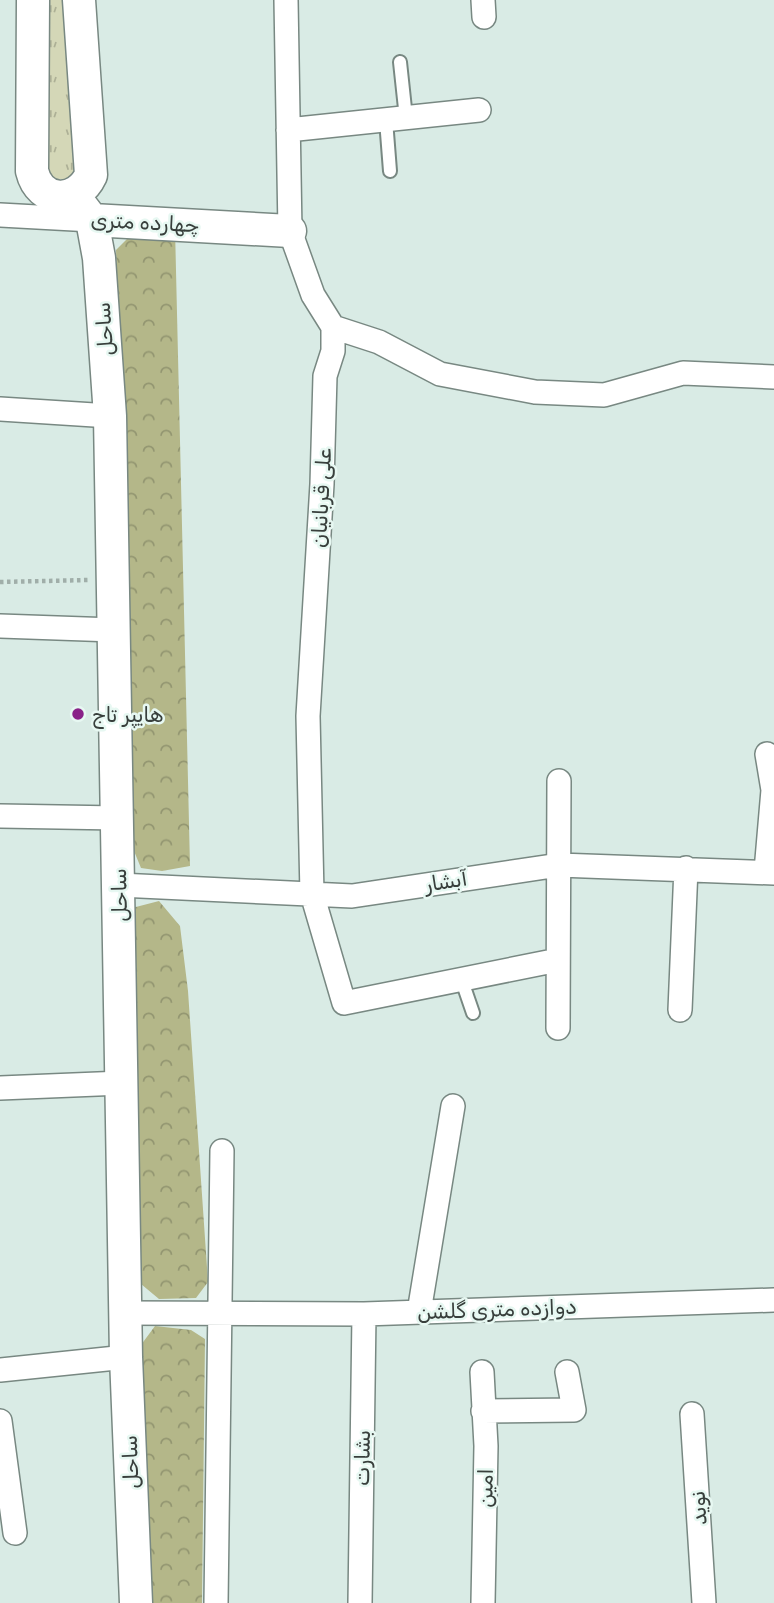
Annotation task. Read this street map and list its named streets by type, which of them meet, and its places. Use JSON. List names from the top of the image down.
{
  "streets": {
    "street": [
      "چهارده متری",
      "ساحل",
      "علی قربانیان",
      "آبشار",
      "دوازده متری گلشن",
      "بشارت",
      "امین",
      "نوید"
    ]
  },
  "crossings": [
    ["چهارده متری", "ساحل"],
    ["ساحل", "آبشار"],
    ["ساحل", "دوازده متری گلشن"],
    ["علی قربانیان", "آبشار"],
    ["دوازده متری گلشن", "بشارت"]
  ],
  "places": ["هایپر تاج"]
}
